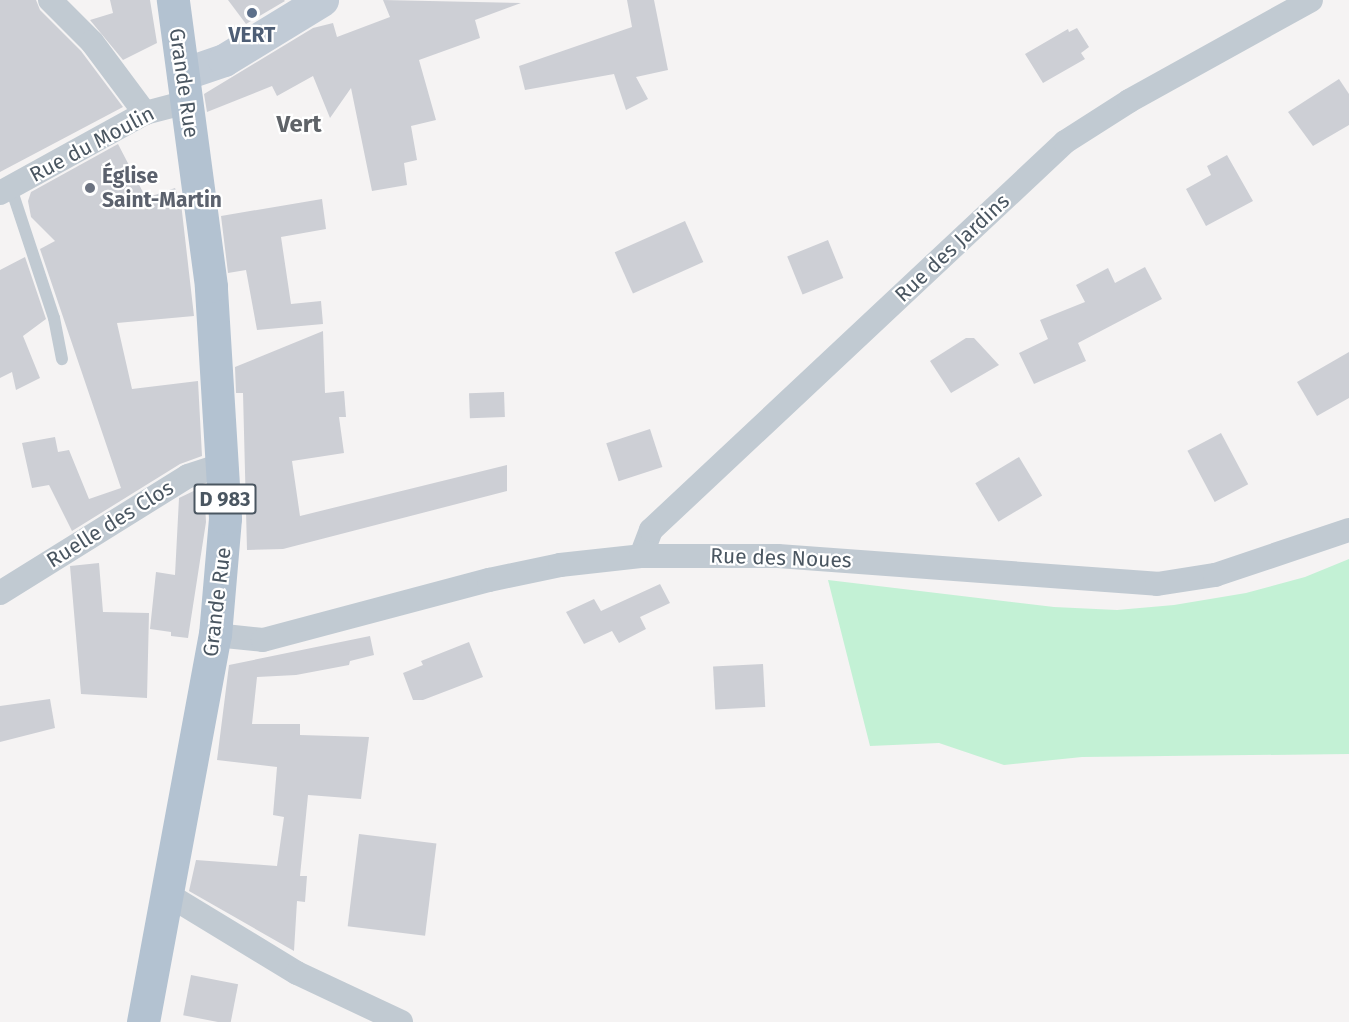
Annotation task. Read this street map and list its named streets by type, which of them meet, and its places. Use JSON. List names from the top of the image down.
{
  "streets": {
    "main road": ["Grande Rue", "D 983"],
    "street": [
      "Rue du Moulin",
      "Rue des Jardins",
      "Ruelle des Clos",
      "Rue des Noues"
    ]
  },
  "crossings": [
    ["Grande Rue", "Rue du Moulin"],
    ["Grande Rue", "Ruelle des Clos"],
    ["Grande Rue", "Rue des Noues"],
    ["Rue des Jardins", "Rue des Noues"]
  ],
  "districts": ["Vert"],
  "places": ["VERT", "Église Saint-Martin"]
}
